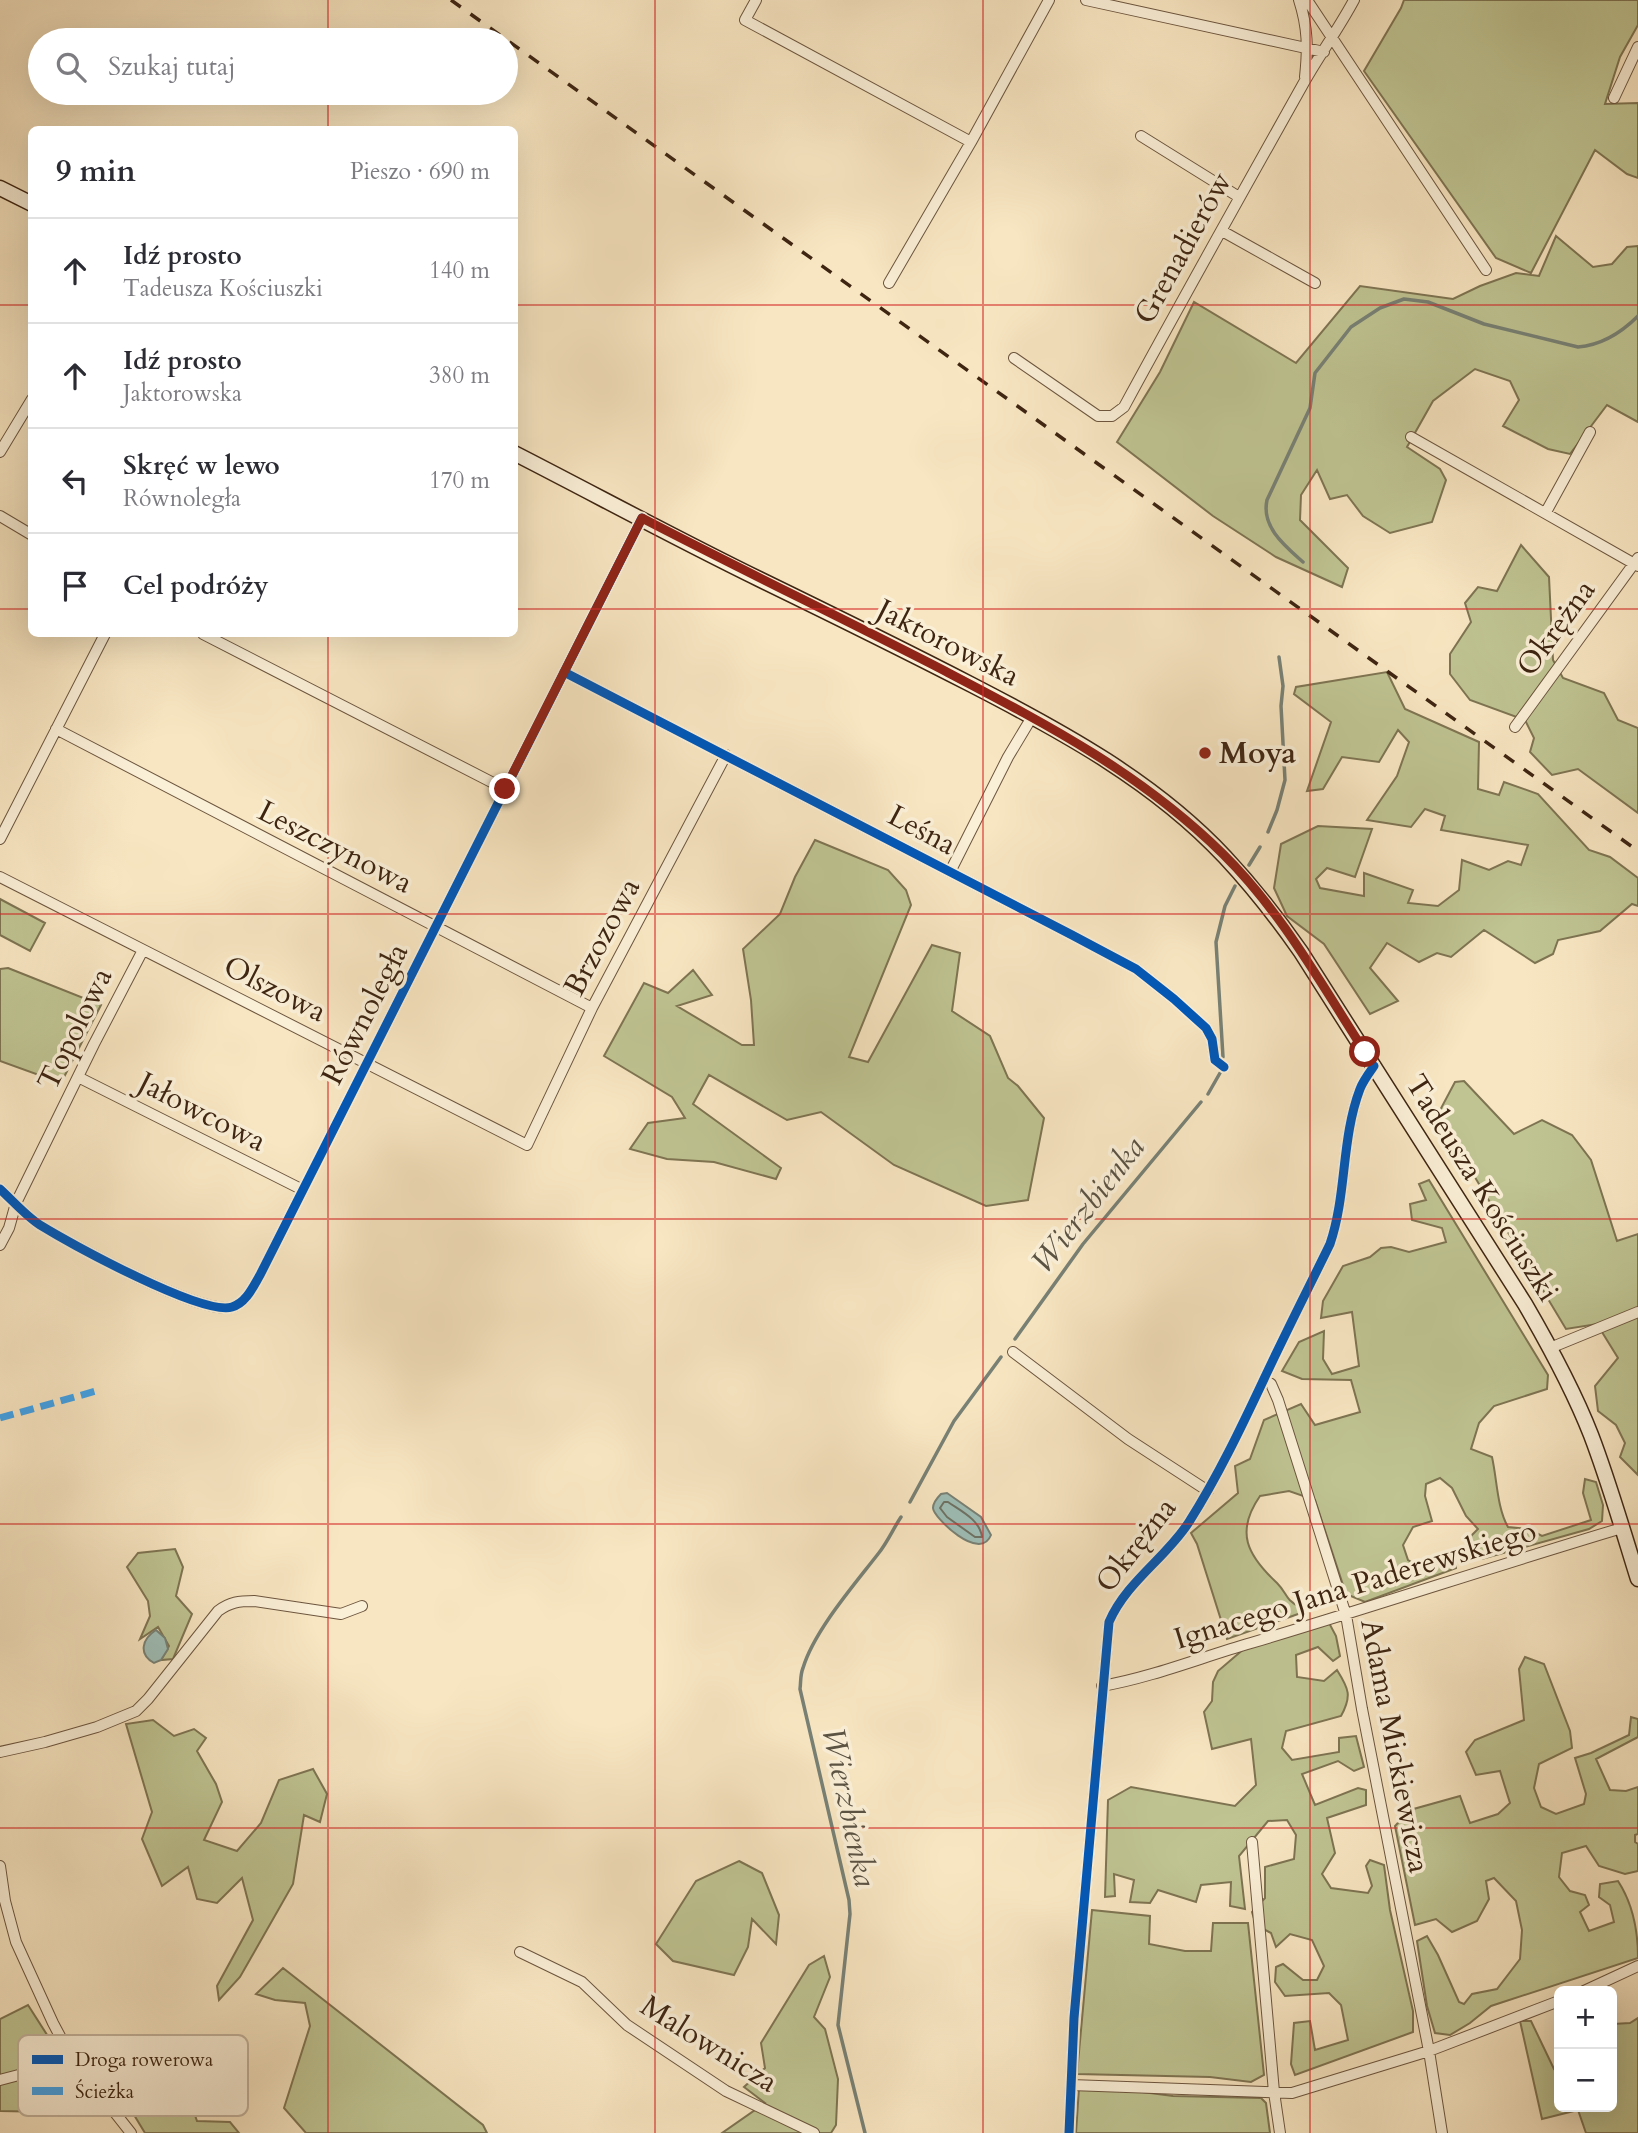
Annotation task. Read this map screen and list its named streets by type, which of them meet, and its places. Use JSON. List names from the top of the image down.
{
  "streets": {
    "main road": ["Jaktorowska", "Tadeusza Kościuszki"],
    "street": [
      "Grenadierów",
      "Okrężna",
      "Leśna",
      "Leszczynowa",
      "Brzozowa",
      "Olszowa",
      "Równoległa",
      "Topolowa",
      "Jałowcowa",
      "Ignacego Jana Paderewskiego",
      "Adama Mickiewicza",
      "Malownicza"
    ]
  },
  "crossings": [
    ["Okrężna", "Tadeusza Kościuszki"],
    ["Okrężna", "Ignacego Jana Paderewskiego"],
    ["Okrężna", "Adama Mickiewicza"],
    ["Jaktorowska", "Równoległa"],
    ["Jaktorowska", "Tadeusza Kościuszki"],
    ["Leśna", "Brzozowa"],
    ["Leśna", "Równoległa"],
    ["Leszczynowa", "Brzozowa"],
    ["Leszczynowa", "Równoległa"],
    ["Brzozowa", "Olszowa"],
    ["Olszowa", "Równoległa"],
    ["Olszowa", "Topolowa"],
    ["Równoległa", "Topolowa"],
    ["Równoległa", "Jałowcowa"],
    ["Topolowa", "Jałowcowa"],
    ["Tadeusza Kościuszki", "Ignacego Jana Paderewskiego"],
    ["Ignacego Jana Paderewskiego", "Adama Mickiewicza"]
  ],
  "water": ["Wierzbienka"],
  "places": ["Moya"],
  "legend": ["Droga rowerowa", "Ścieżka"],
  "page": {
    "search": "Szukaj tutaj",
    "heading": ["9 min", "Pieszo · 690 m"],
    "list": [
      ["Idź prosto", "Tadeusza Kościuszki", "140 m"],
      ["Idź prosto", "Jaktorowska", "380 m"],
      ["Skręć w lewo", "Równoległa", "170 m"],
      "Cel podróży"
    ],
    "map_buttons": ["+", "−"]
  }
}
